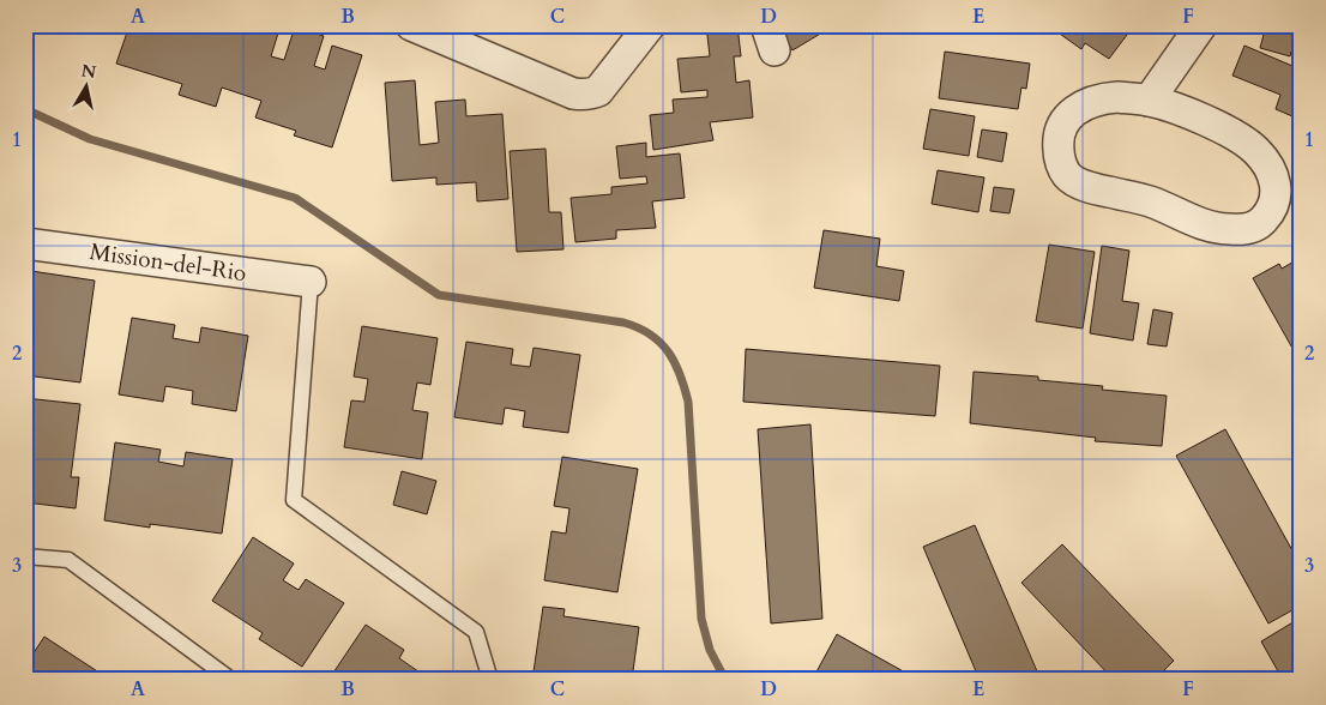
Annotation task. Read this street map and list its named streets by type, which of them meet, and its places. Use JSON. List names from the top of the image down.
{
  "streets": {
    "street": ["Mission-del-Rio"]
  },
  "north": "top",
  "grid": {
    "columns": [
      "A",
      "B",
      "C",
      "D",
      "E",
      "F"
    ],
    "rows": ["1", "2", "3"]
  }
}
